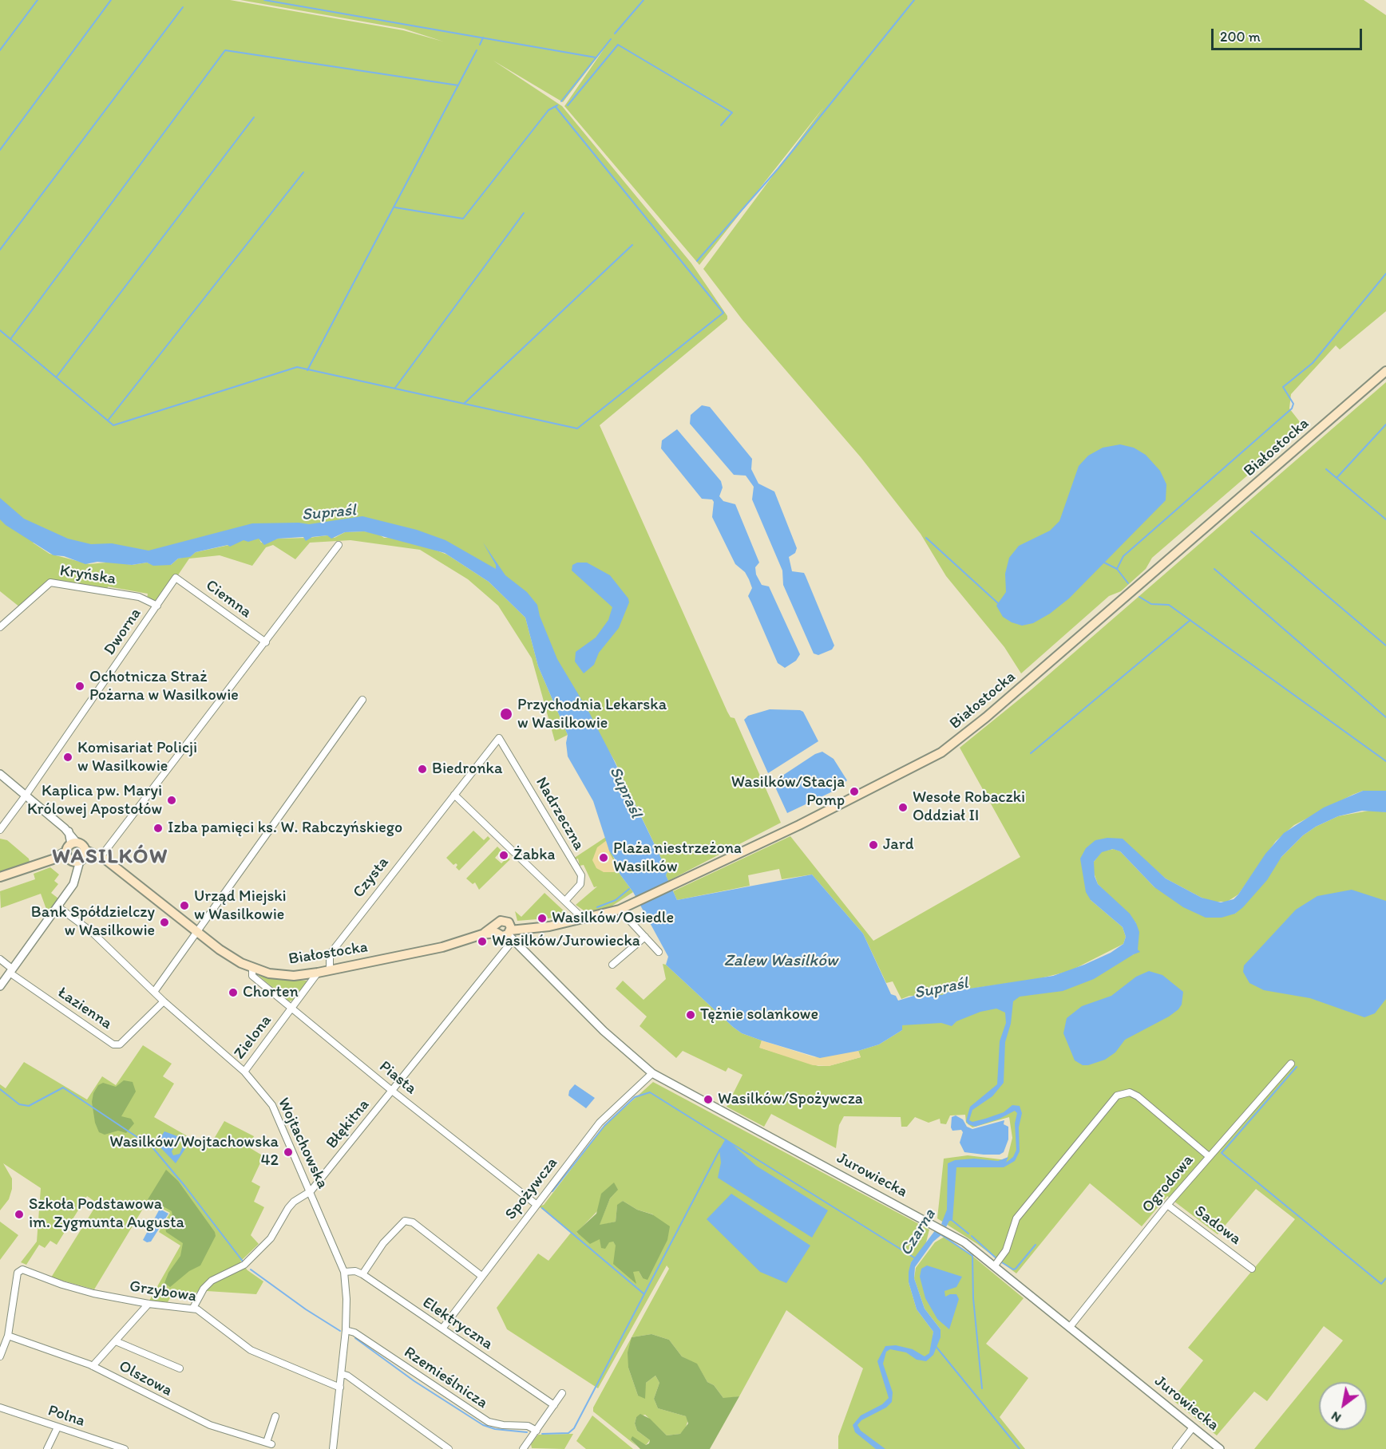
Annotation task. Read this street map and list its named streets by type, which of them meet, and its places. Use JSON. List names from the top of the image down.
{
  "streets": {
    "main road": ["Białostocka"],
    "street": [
      "Kryńska",
      "Ciemna",
      "Dworna",
      "Nadrzeczna",
      "Czysta",
      "Łazienna",
      "Zielona",
      "Piasta",
      "Błękitna",
      "Wojtachowska",
      "Jurowiecka",
      "Ogrodowa",
      "Spożywcza",
      "Sadowa",
      "Grzybowa",
      "Elektryczna",
      "Rzemieślnicza",
      "Olszowa",
      "Polna"
    ]
  },
  "crossings": [
    ["Białostocka", "Czysta"],
    ["Białostocka", "Zielona"],
    ["Białostocka", "Piasta"],
    ["Białostocka", "Błękitna"],
    ["Białostocka", "Jurowiecka"],
    ["Kryńska", "Dworna"],
    ["Ciemna", "Dworna"],
    ["Nadrzeczna", "Czysta"],
    ["Łazienna", "Wojtachowska"],
    ["Zielona", "Piasta"],
    ["Zielona", "Wojtachowska"],
    ["Piasta", "Błękitna"],
    ["Piasta", "Spożywcza"],
    ["Błękitna", "Wojtachowska"],
    ["Błękitna", "Jurowiecka"],
    ["Błękitna", "Grzybowa"],
    ["Wojtachowska", "Grzybowa"],
    ["Wojtachowska", "Elektryczna"],
    ["Wojtachowska", "Rzemieślnicza"],
    ["Jurowiecka", "Ogrodowa"],
    ["Jurowiecka", "Spożywcza"],
    ["Ogrodowa", "Sadowa"],
    ["Spożywcza", "Elektryczna"],
    ["Grzybowa", "Olszowa"]
  ],
  "districts": ["WASILKÓW"],
  "water": ["Supraśl", "Zalew Wasilków", "Czarna"],
  "places": [
    "Ochotnicza Straż Pożarna w Wasilkowie",
    "Przychodnia Lekarska w Wasilkowie",
    "Komisariat Policji w Wasilkowie",
    "Biedronka",
    "Wasilków/Stacja Pomp",
    "Kaplica pw. Maryi Królowej Apostołów",
    "Wesołe Robaczki Oddział II",
    "Izba pamięci ks. W. Rabczyńskiego",
    "Jard",
    "Żabka",
    "Plaża niestrzeżona Wasilków",
    "Urząd Miejski w Wasilkowie",
    "Wasilków/Osiedle",
    "Bank Spółdzielczy w Wasilkowie",
    "Wasilków/Jurowiecka",
    "Chorten",
    "Tężnie solankowe",
    "Wasilków/Spożywcza",
    "Wasilków/Wojtachowska 42",
    "Szkoła Podstawowa im. Zygmunta Augusta"
  ],
  "scale_bar": "200 m",
  "north": "bottom left"
}
